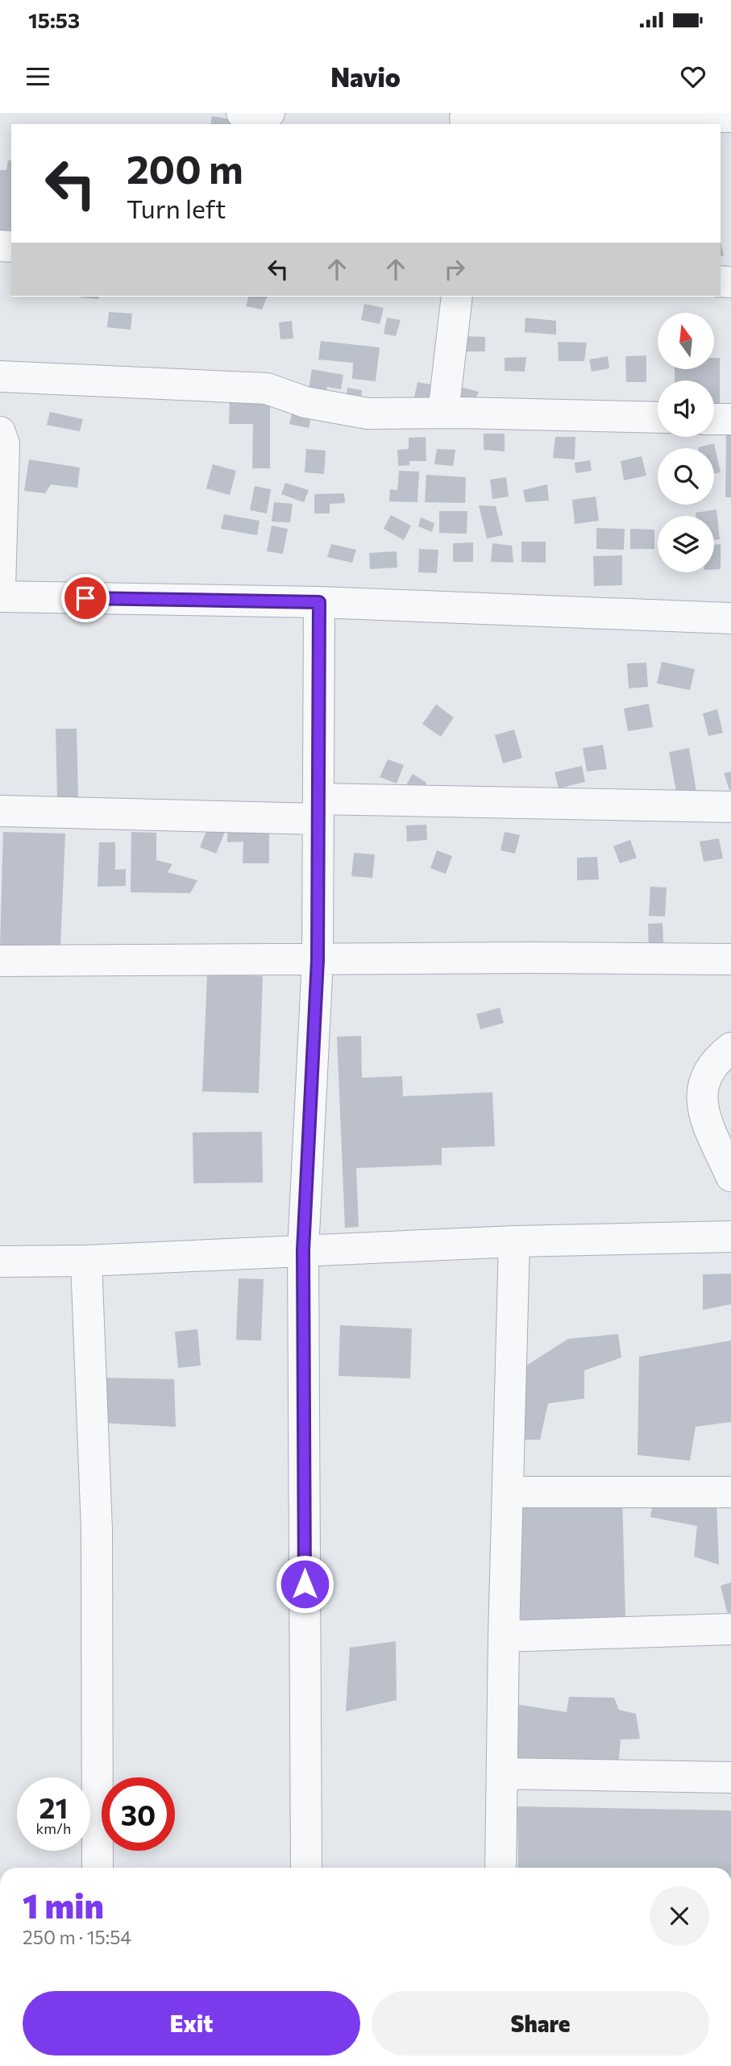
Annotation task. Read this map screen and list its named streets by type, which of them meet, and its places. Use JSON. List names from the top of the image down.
{
  "north": "top",
  "page": {
    "status": "15:53",
    "header": "Navio",
    "turn": ["200 m", "Turn left"],
    "speed": "21 km/h",
    "limit": "30",
    "heading": ["1 min", "250 m · 15:54"],
    "buttons": ["Exit", "Share"]
  }
}
